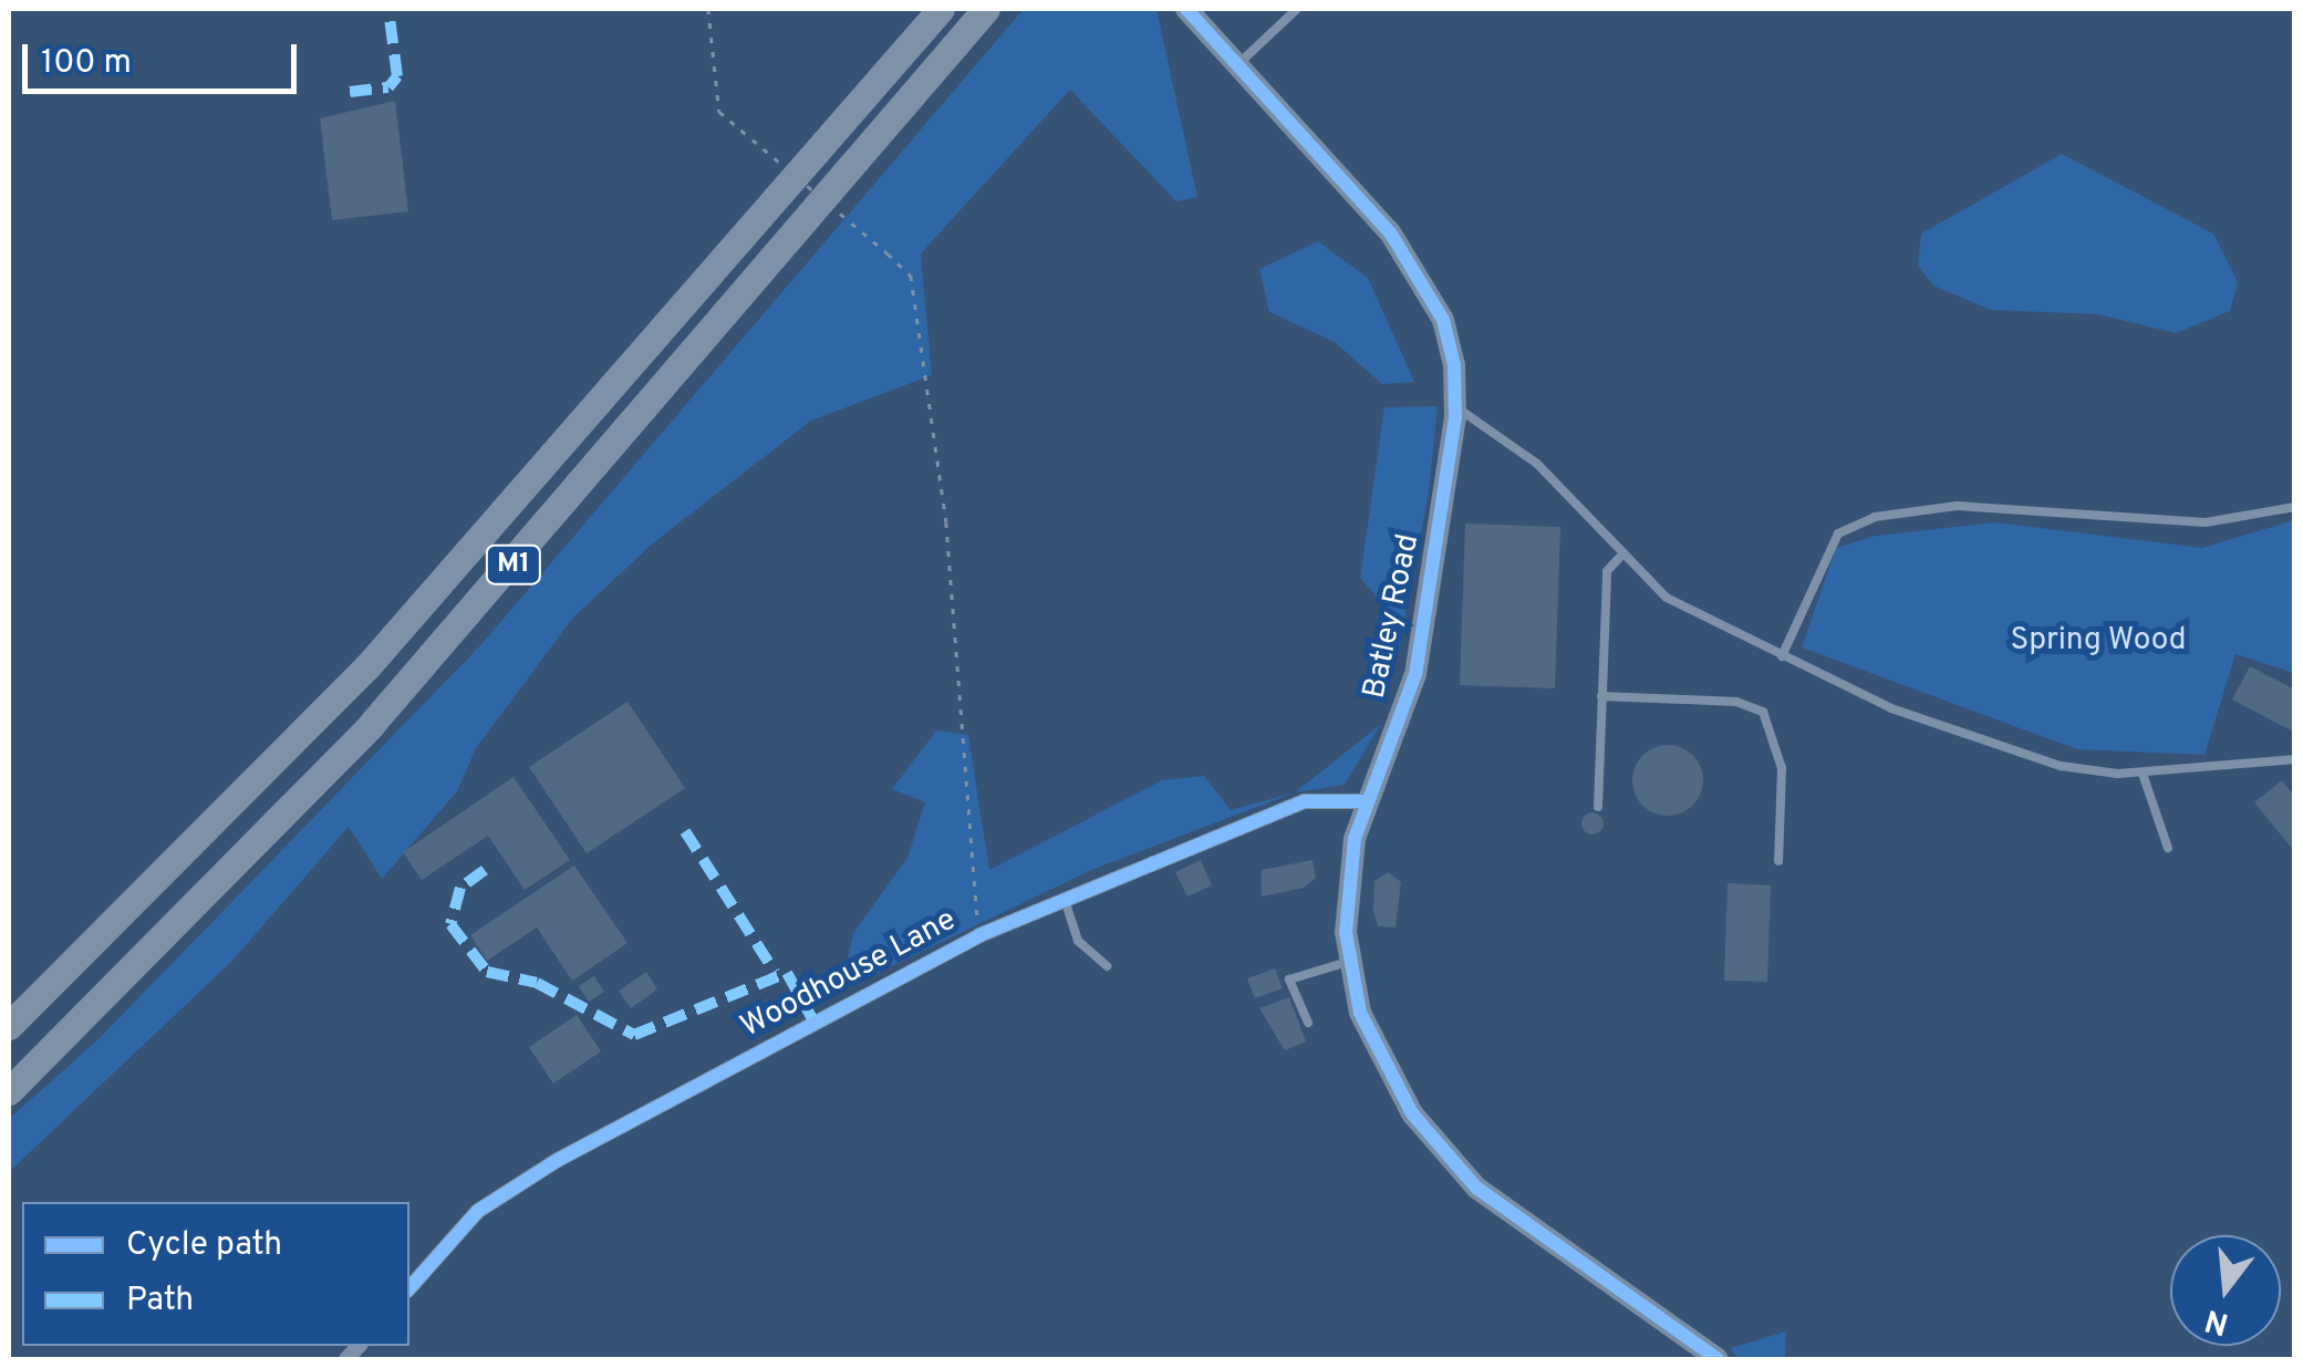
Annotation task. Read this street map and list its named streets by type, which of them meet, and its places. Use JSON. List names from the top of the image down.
{
  "streets": {
    "highway": ["M1"],
    "street": ["Batley Road", "Woodhouse Lane"]
  },
  "crossings": [
    ["Batley Road", "Woodhouse Lane"]
  ],
  "parks": ["Spring Wood"],
  "legend": ["Cycle path", "Path"],
  "scale_bar": "100 m",
  "north": "bottom"
}
